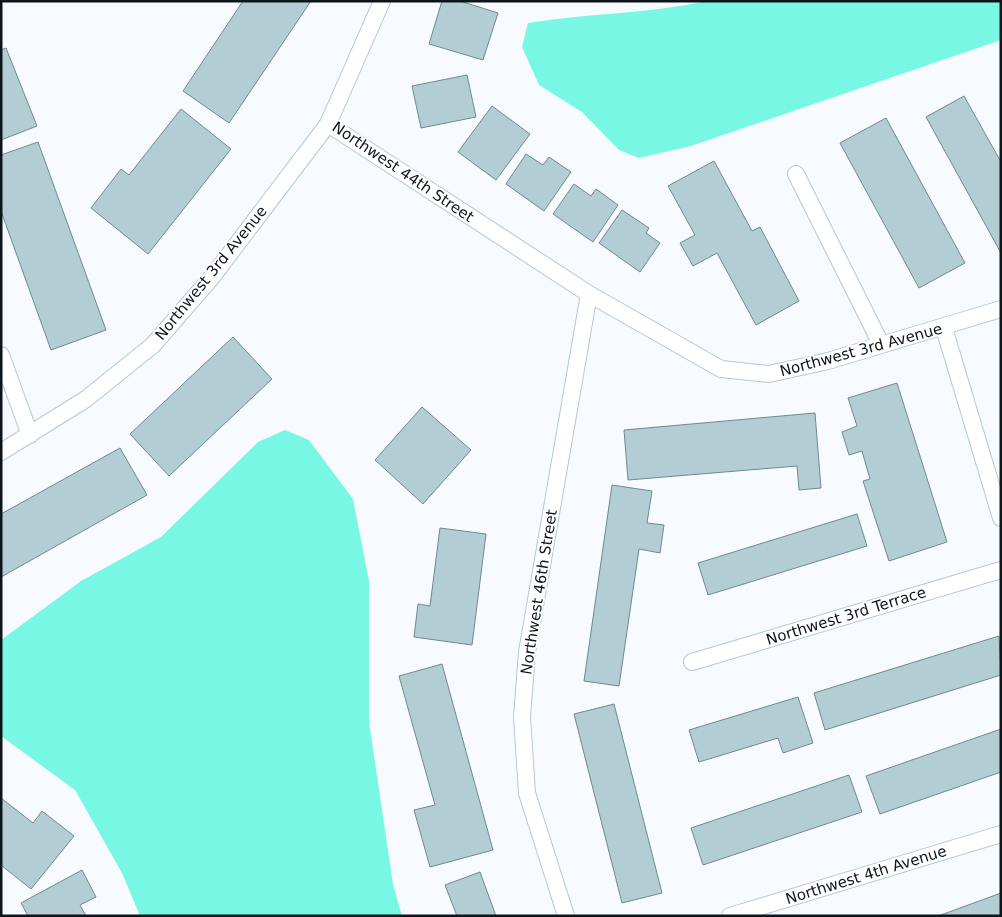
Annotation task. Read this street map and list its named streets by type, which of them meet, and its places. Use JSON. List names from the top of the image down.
{
  "streets": {
    "street": [
      "Northwest 44th Street",
      "Northwest 3rd Avenue",
      "Northwest 46th Street",
      "Northwest 3rd Terrace",
      "Northwest 4th Avenue"
    ]
  },
  "crossings": [
    ["Northwest 44th Street", "Northwest 3rd Avenue"],
    ["Northwest 44th Street", "Northwest 46th Street"],
    ["Northwest 3rd Avenue", "Northwest 46th Street"]
  ]
}
